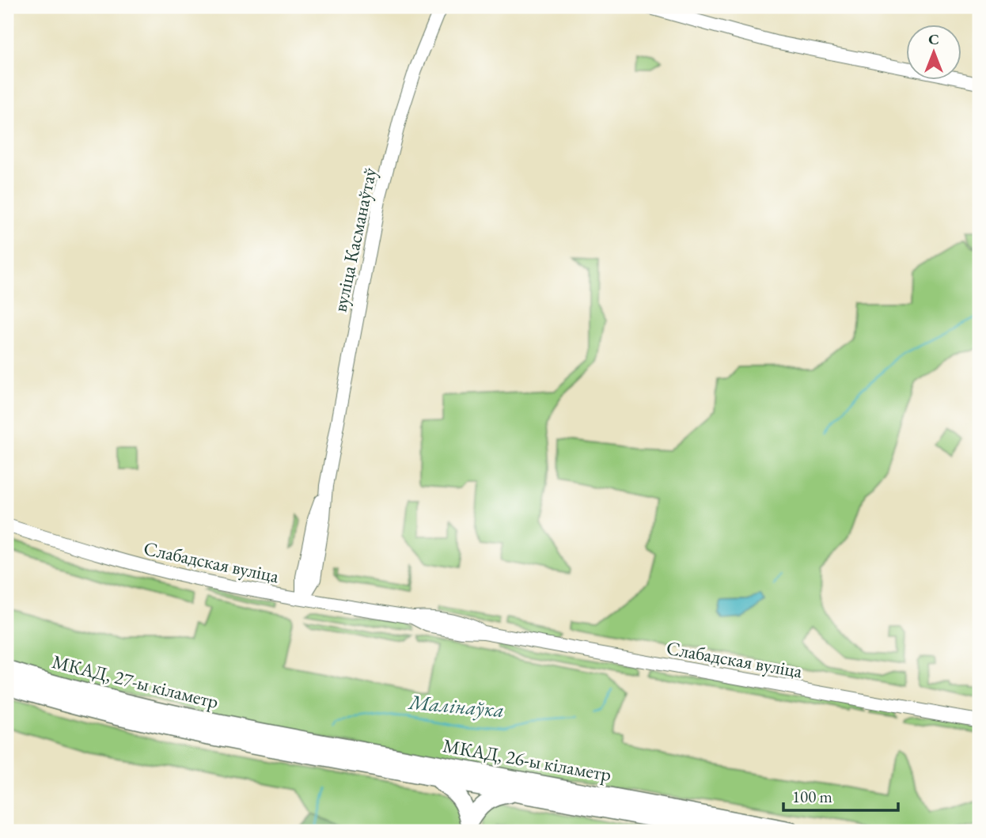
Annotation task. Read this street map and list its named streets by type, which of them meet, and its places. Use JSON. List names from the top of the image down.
{
  "streets": {
    "highway": ["МКАД, 27-ы кіламетр", "МКАД, 26-ы кіламетр"],
    "main road": ["вуліца Касманаўтаў", "Слабадская вуліца"]
  },
  "crossings": [
    ["вуліца Касманаўтаў", "Слабадская вуліца"],
    ["МКАД, 27-ы кіламетр", "МКАД, 26-ы кіламетр"]
  ],
  "water": ["Малінаўка"],
  "scale_bar": "100 m",
  "north": "top"
}
